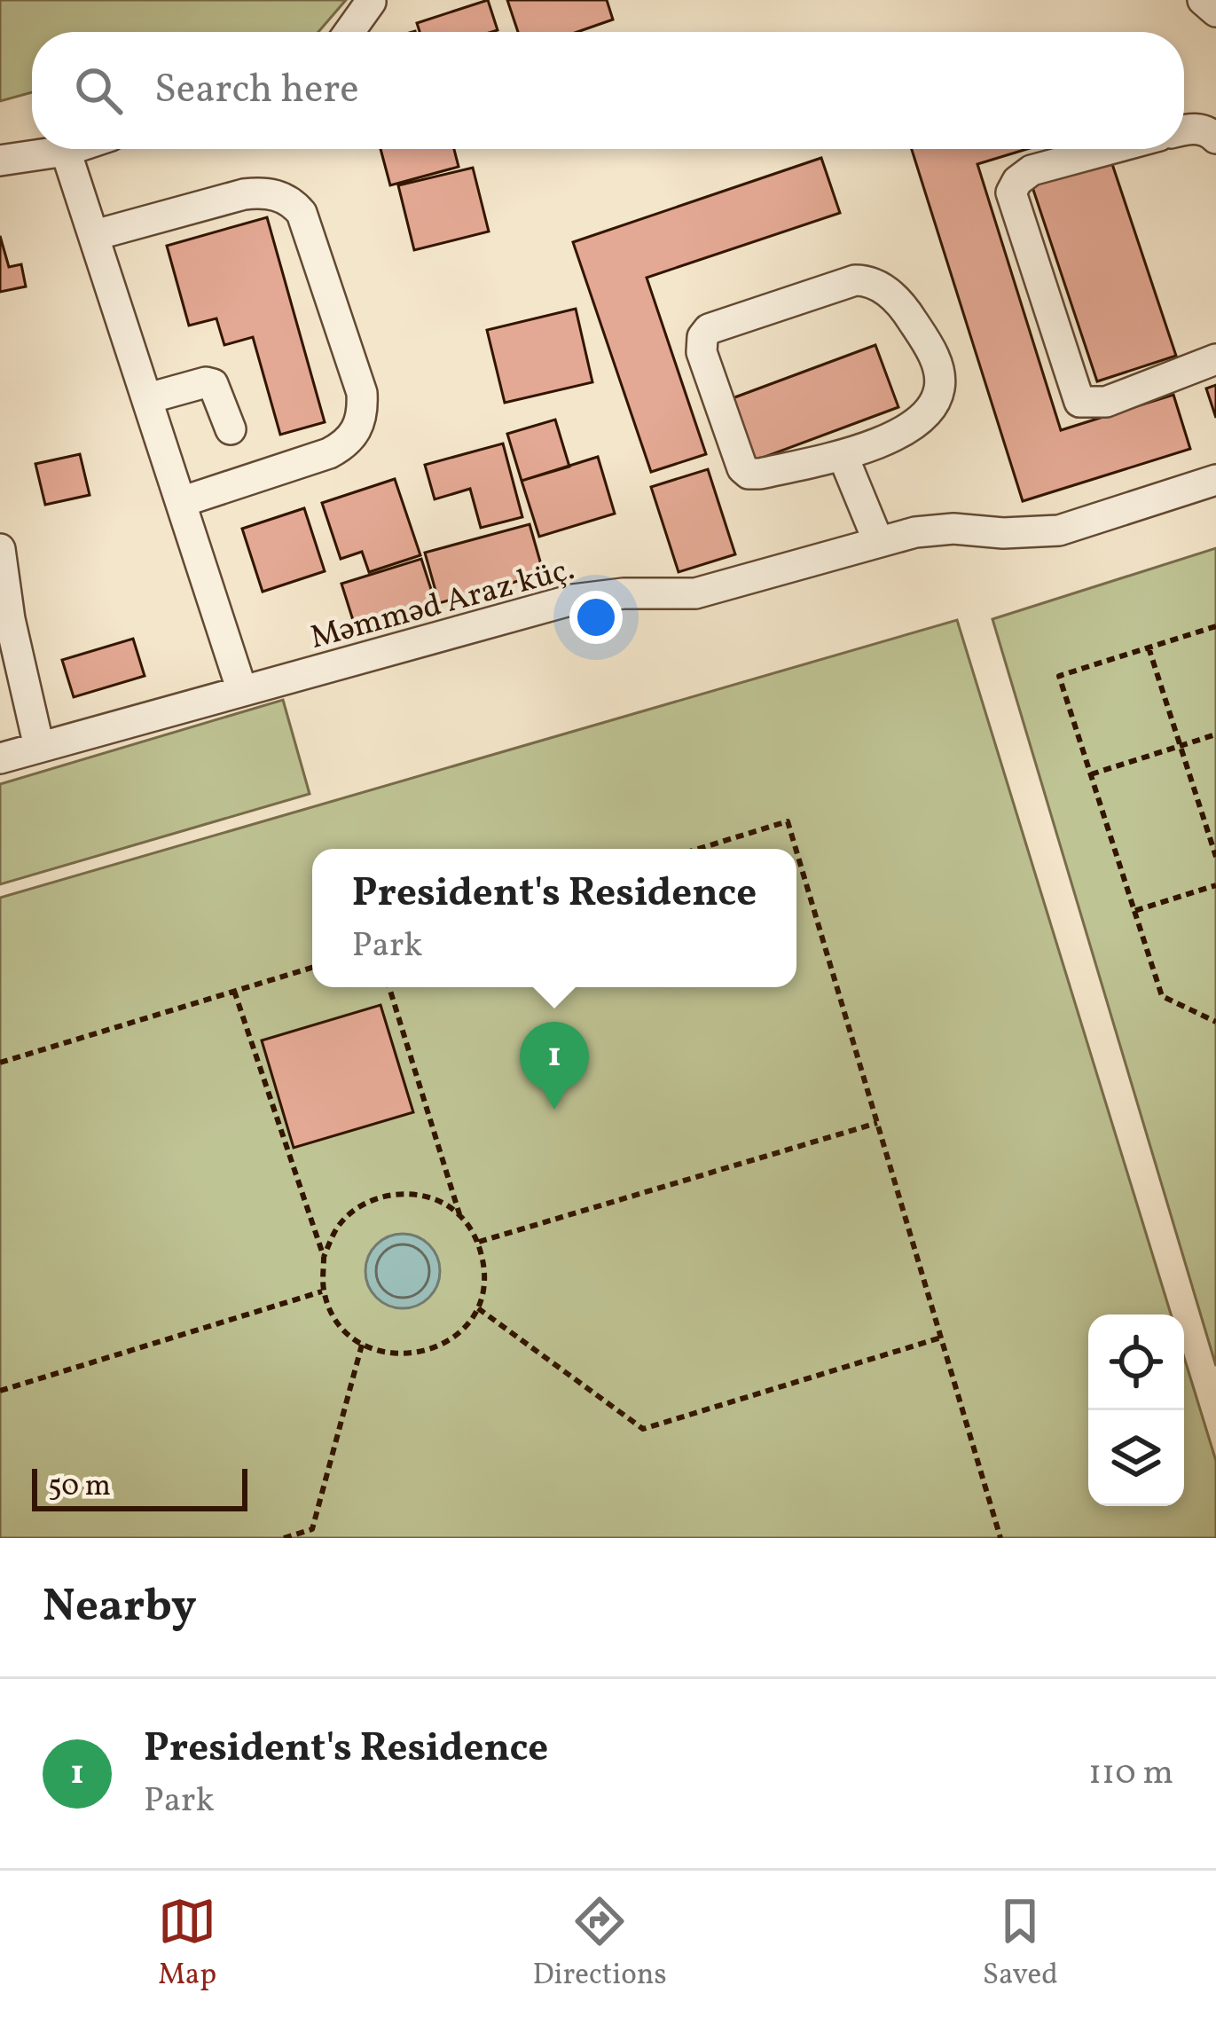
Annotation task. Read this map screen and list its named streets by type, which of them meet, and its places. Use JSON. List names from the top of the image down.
{
  "streets": {
    "street": ["Məmməd Araz küç."]
  },
  "scale_bar": "50 m",
  "page": {
    "search": "Search here",
    "popup": ["President's Residence", "Park"],
    "pins": "1",
    "scale": "50 m",
    "heading": "Nearby",
    "list": [
      {
        "mark": "1",
        "name": "President's Residence",
        "note": "Park",
        "value": "110 m"
      }
    ],
    "nav": ["Map", "Directions", "Saved"]
  }
}
